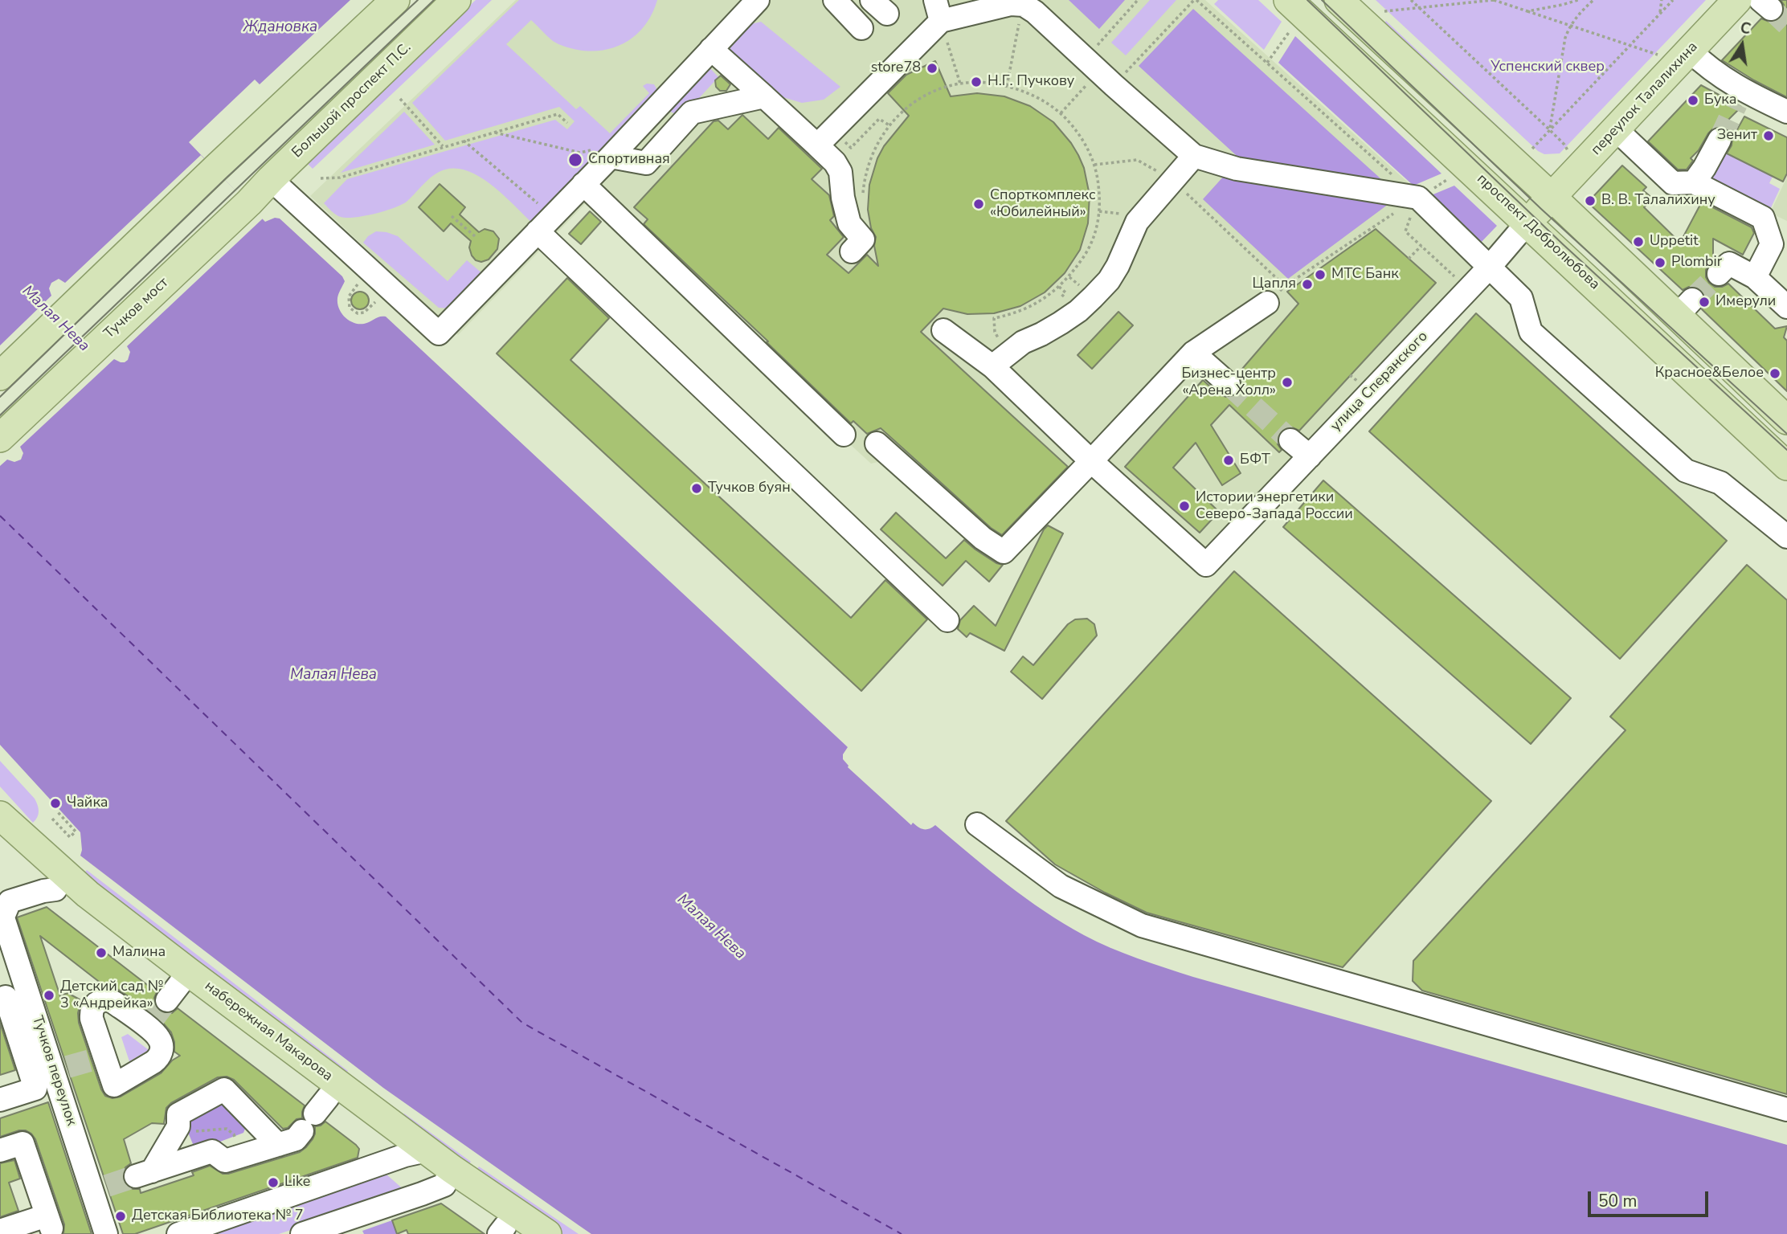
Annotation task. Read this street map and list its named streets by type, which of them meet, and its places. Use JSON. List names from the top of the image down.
{
  "streets": {
    "main road": [
      "переулок Талалихина",
      "Большой проспект П.С.",
      "проспект Добролюбова",
      "Тучков мост",
      "улица Сперанского",
      "набережная Макарова"
    ],
    "street": ["Тучков переулок"]
  },
  "crossings": [
    ["переулок Талалихина", "улица Сперанского"],
    ["Большой проспект П.С.", "Тучков мост"],
    ["проспект Добролюбова", "улица Сперанского"]
  ],
  "water": ["Ждановка", "Малая Нева"],
  "parks": ["Успенский сквер"],
  "places": [
    "store78",
    "Н.Г. Пучкову",
    "Бука",
    "Зенит",
    "Спортивная",
    "В. В. Талалихину",
    "Спорткомплекс «Юбилейный»",
    "Uppetit",
    "Plombir",
    "МТС Банк",
    "Цапля",
    "Имерули",
    "Красное&Белое",
    "Бизнес-центр «Арена Холл»",
    "БФТ",
    "Тучков буян",
    "Истории энергетики Северо-Запада России",
    "Чайка",
    "Малина",
    "Детский сад № 3 «Андрейка»",
    "Like",
    "Детская Библиотека № 7"
  ],
  "scale_bar": "50 m",
  "north": "top"
}
